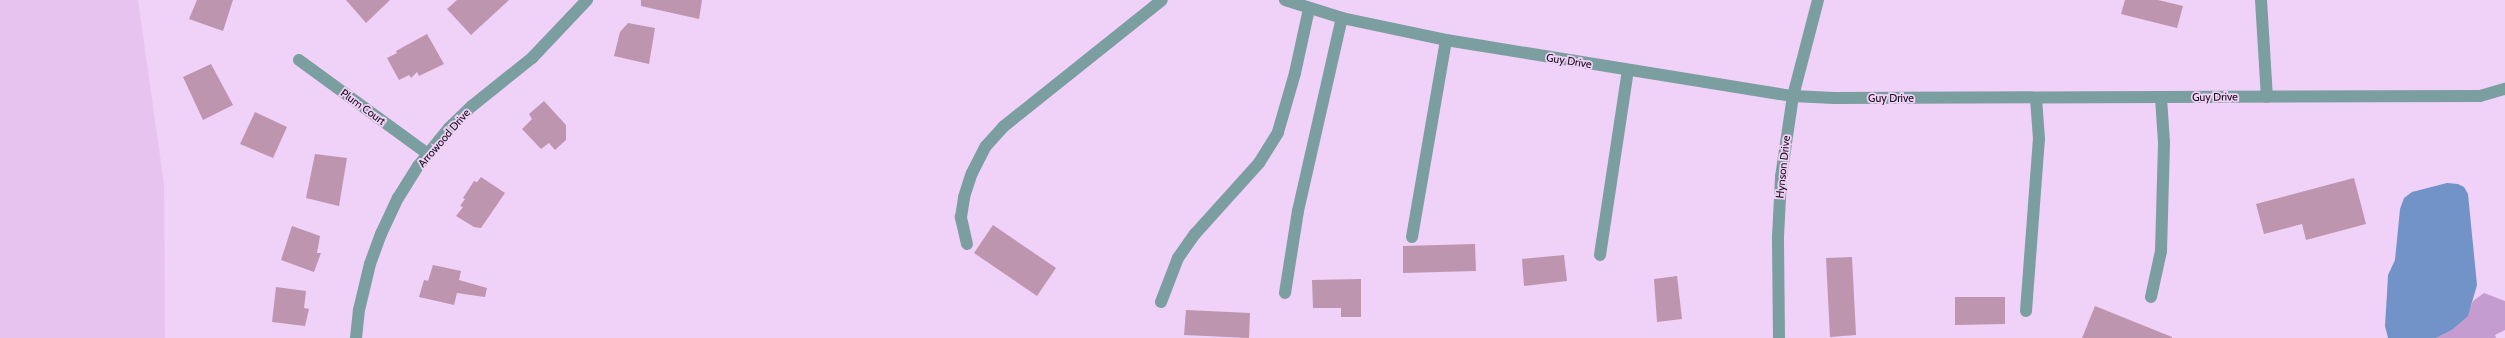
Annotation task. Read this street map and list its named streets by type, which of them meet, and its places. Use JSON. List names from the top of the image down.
{
  "streets": {
    "street": [
      "Guy Drive",
      "Plum Court",
      "Arrowood Drive",
      "Hynson Drive"
    ]
  },
  "crossings": [
    ["Guy Drive", "Hynson Drive"],
    ["Plum Court", "Arrowood Drive"]
  ]
}
